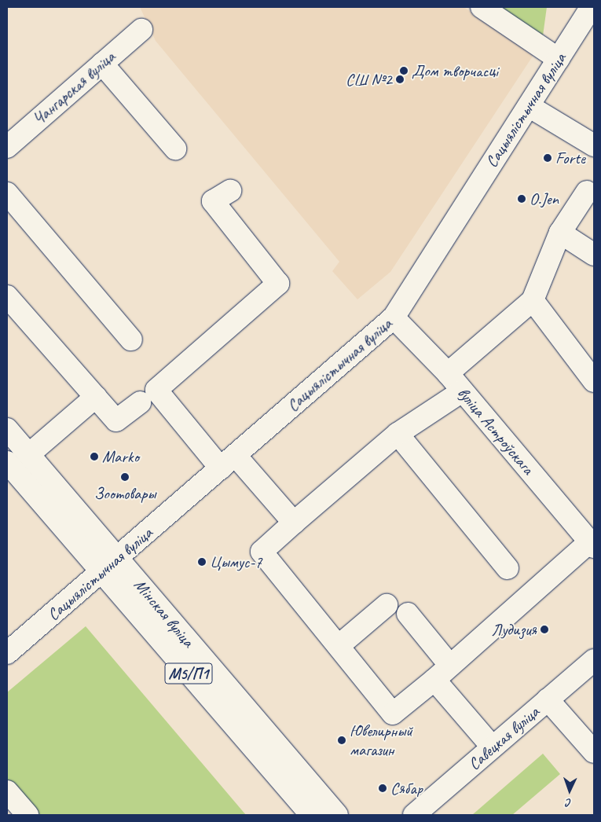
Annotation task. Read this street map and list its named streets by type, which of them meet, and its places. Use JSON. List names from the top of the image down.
{
  "streets": {
    "street": [
      "Чангарская вуліца",
      "Сацыялістычная вуліца",
      "вуліца Астроўскага",
      "Мінская вуліца",
      "М5/П1",
      "Савецкая вуліца"
    ]
  },
  "crossings": [
    ["Сацыялістычная вуліца", "вуліца Астроўскага"],
    ["Сацыялістычная вуліца", "Мінская вуліца"]
  ],
  "places": [
    "Дом творчасці",
    "СШ №2",
    "Forte",
    "O.Jen",
    "Marko",
    "Зоотовары",
    "Цымус-7",
    "Лудизия",
    "Ювелирный магазин",
    "Сябар"
  ],
  "north": "bottom"
}
